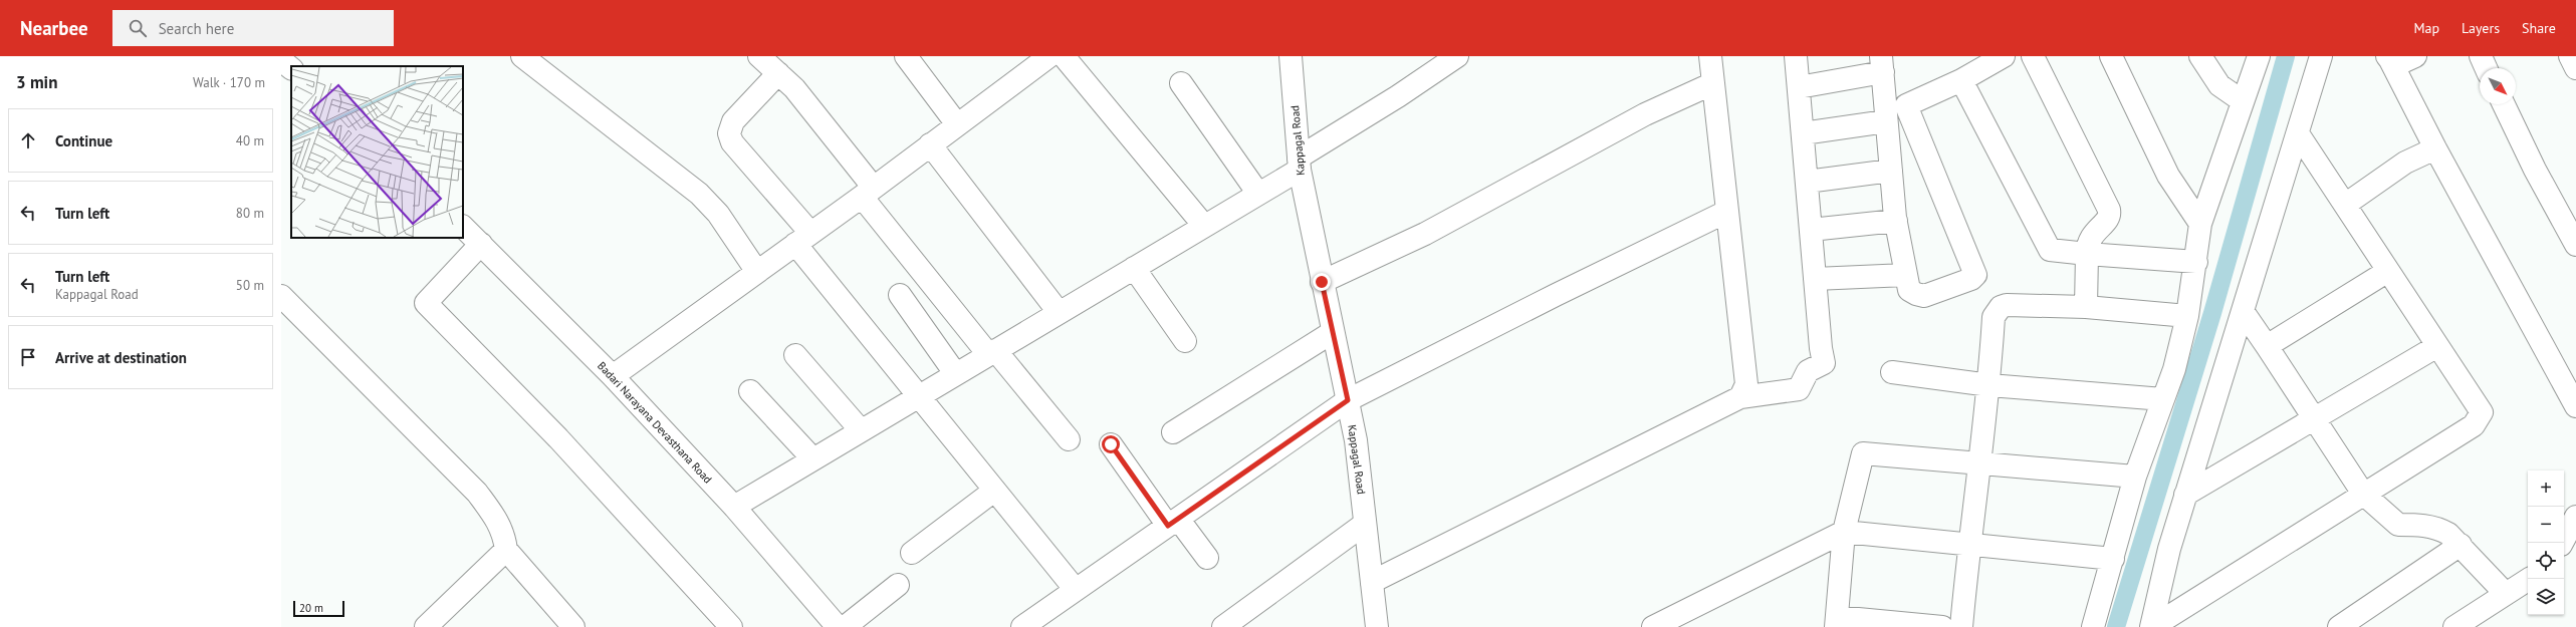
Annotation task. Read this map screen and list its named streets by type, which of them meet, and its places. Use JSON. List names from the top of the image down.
{
  "streets": {
    "street": ["Kappagal Road", "Badari Narayana Devasthana Road"]
  },
  "scale_bar": "20 m",
  "north": "bottom right",
  "page": {
    "header": "Nearbee",
    "search": "Search here",
    "nav": ["Map", "Layers", "Share"],
    "heading": ["3 min", "Walk · 170 m"],
    "list": [
      ["Continue", "40 m"],
      ["Turn left", "80 m"],
      ["Turn left", "Kappagal Road", "50 m"],
      "Arrive at destination"
    ],
    "map_buttons": ["+", "−"],
    "scale": "20 m"
  }
}
